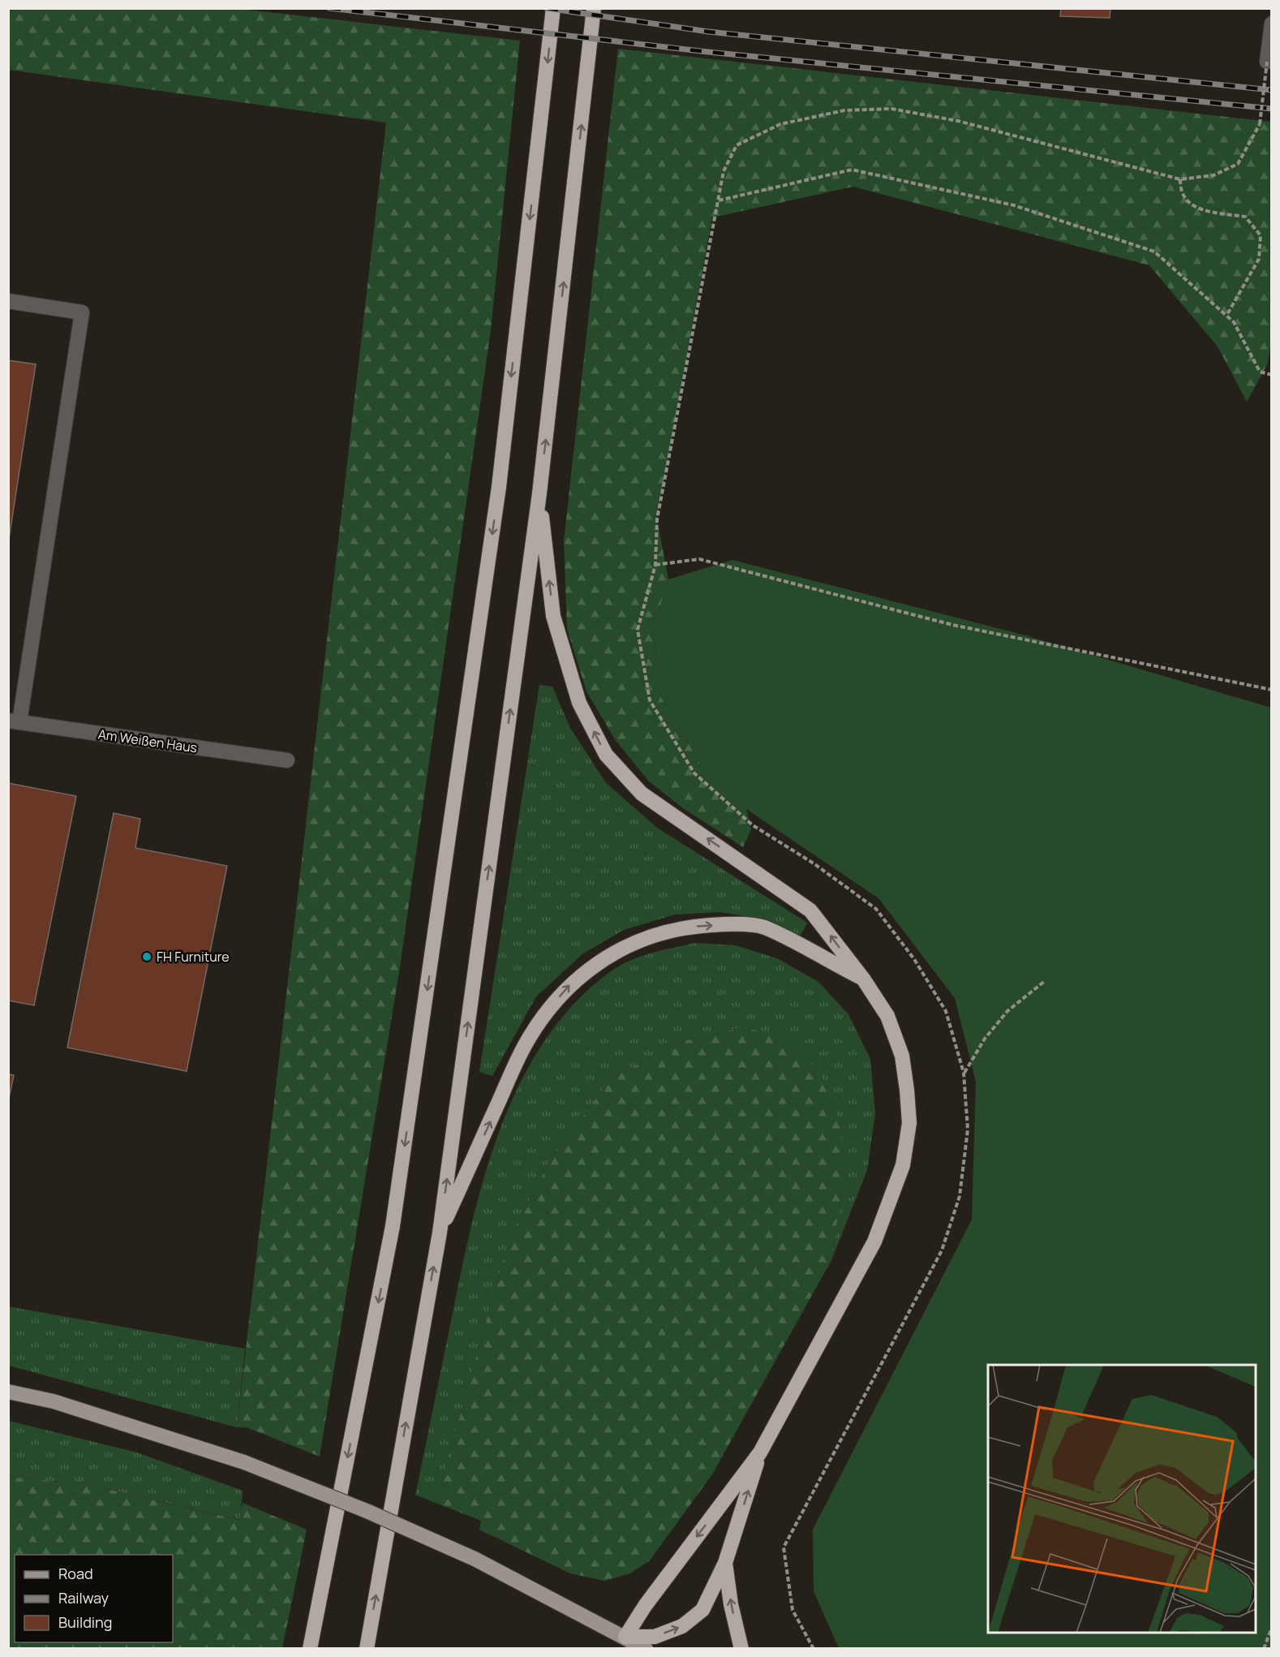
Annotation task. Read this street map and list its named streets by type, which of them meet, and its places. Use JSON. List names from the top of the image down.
{
  "streets": {
    "street": ["Am Weißen Haus"]
  },
  "places": ["FH Furniture"],
  "legend": ["Road", "Railway", "Building"]
}
